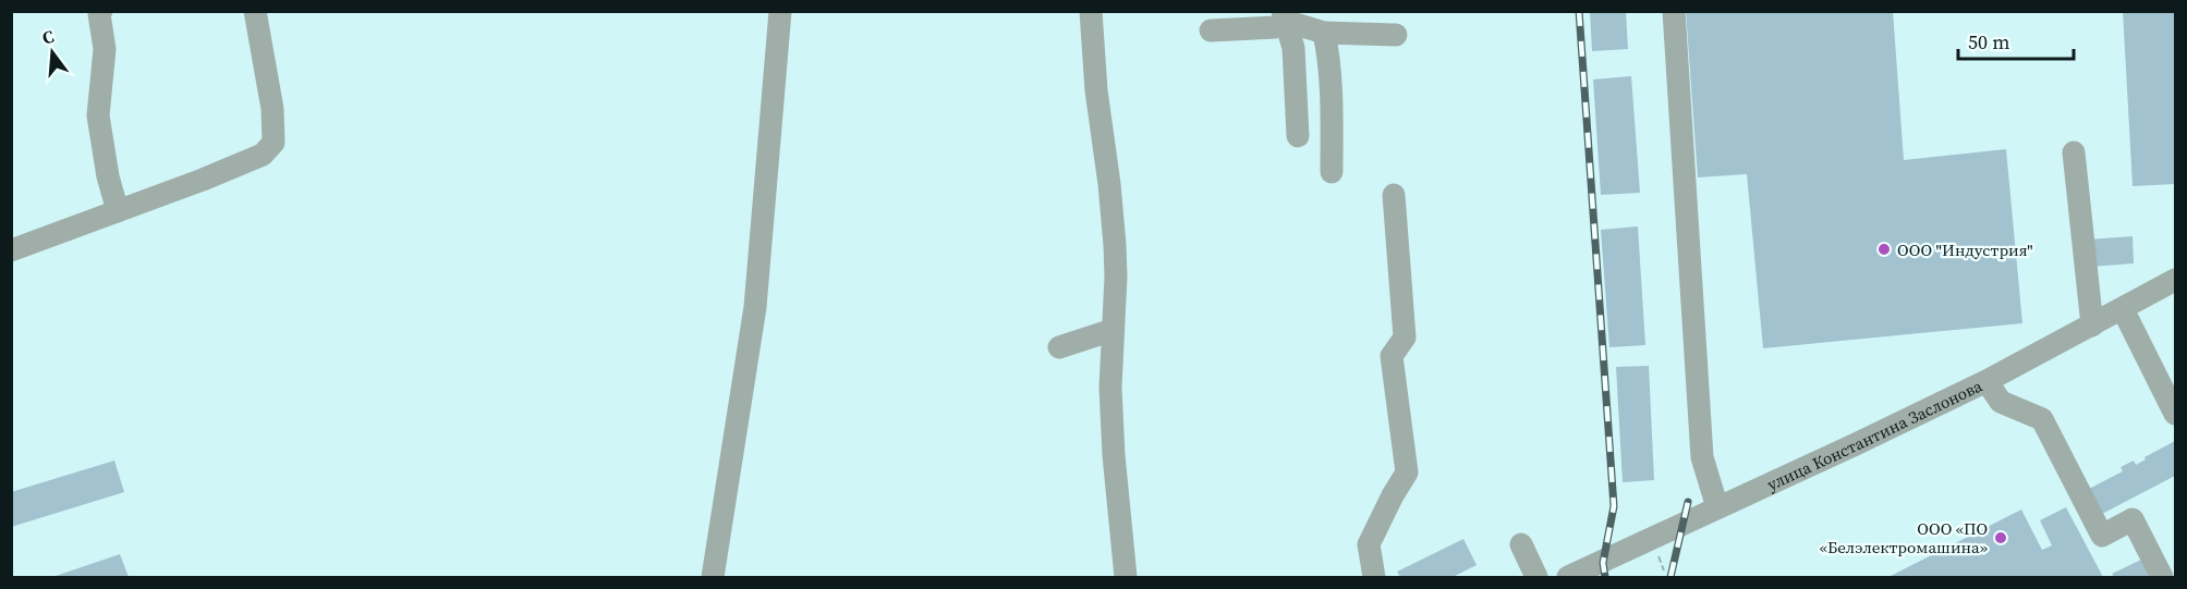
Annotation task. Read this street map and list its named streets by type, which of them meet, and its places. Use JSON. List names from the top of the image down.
{
  "streets": {
    "street": ["улица Константина Заслонова"]
  },
  "places": ["ООО \"Индустрия\"", "ООО «ПО «Белэлектромашина»"],
  "scale_bar": "50 m",
  "north": "top"
}
